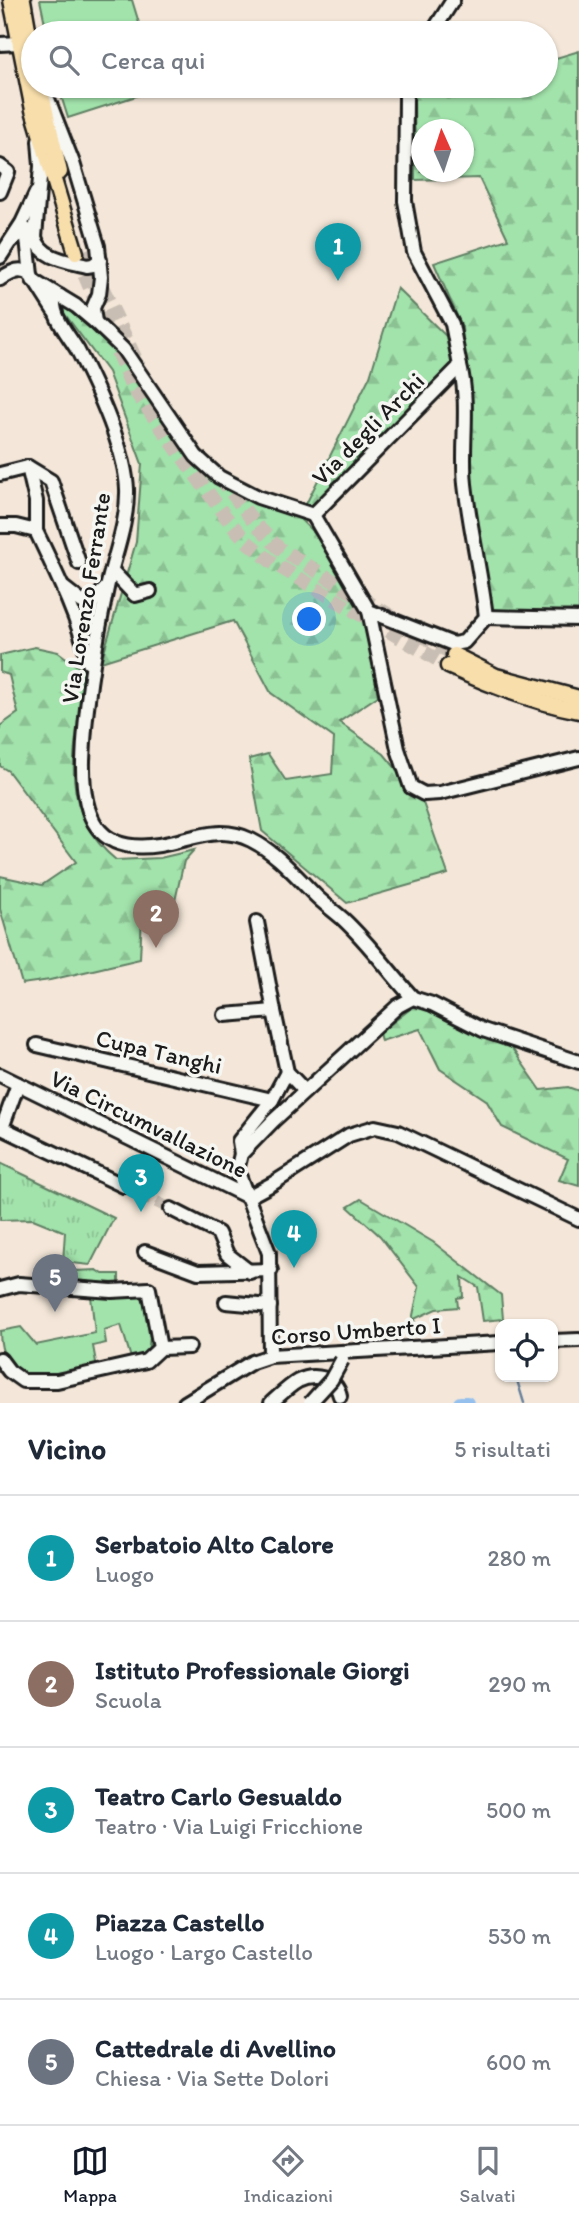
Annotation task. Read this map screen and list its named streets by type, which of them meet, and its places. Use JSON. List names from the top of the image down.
{
  "streets": {
    "street": [
      "Via degli Archi",
      "Via Lorenzo Ferrante",
      "Cupa Tanghi",
      "Via Circumvallazione",
      "Corso Umberto I"
    ]
  },
  "crossings": [
    ["Via degli Archi", "Via Lorenzo Ferrante"]
  ],
  "north": "top",
  "page": {
    "search": "Cerca qui",
    "pins": [
      "1",
      "2",
      "3",
      "4",
      "5"
    ],
    "heading": ["Vicino", "5 risultati"],
    "list": [
      {
        "mark": "1",
        "name": "Serbatoio Alto Calore",
        "note": "Luogo",
        "value": "280 m"
      },
      {
        "mark": "2",
        "name": "Istituto Professionale Giorgi",
        "note": "Scuola",
        "value": "290 m"
      },
      {
        "mark": "3",
        "name": "Teatro Carlo Gesualdo",
        "note": "Teatro · Via Luigi Fricchione",
        "value": "500 m"
      },
      {
        "mark": "4",
        "name": "Piazza Castello",
        "note": "Luogo · Largo Castello",
        "value": "530 m"
      },
      {
        "mark": "5",
        "name": "Cattedrale di Avellino",
        "note": "Chiesa · Via Sette Dolori",
        "value": "600 m"
      }
    ],
    "nav": ["Mappa", "Indicazioni", "Salvati"]
  }
}
